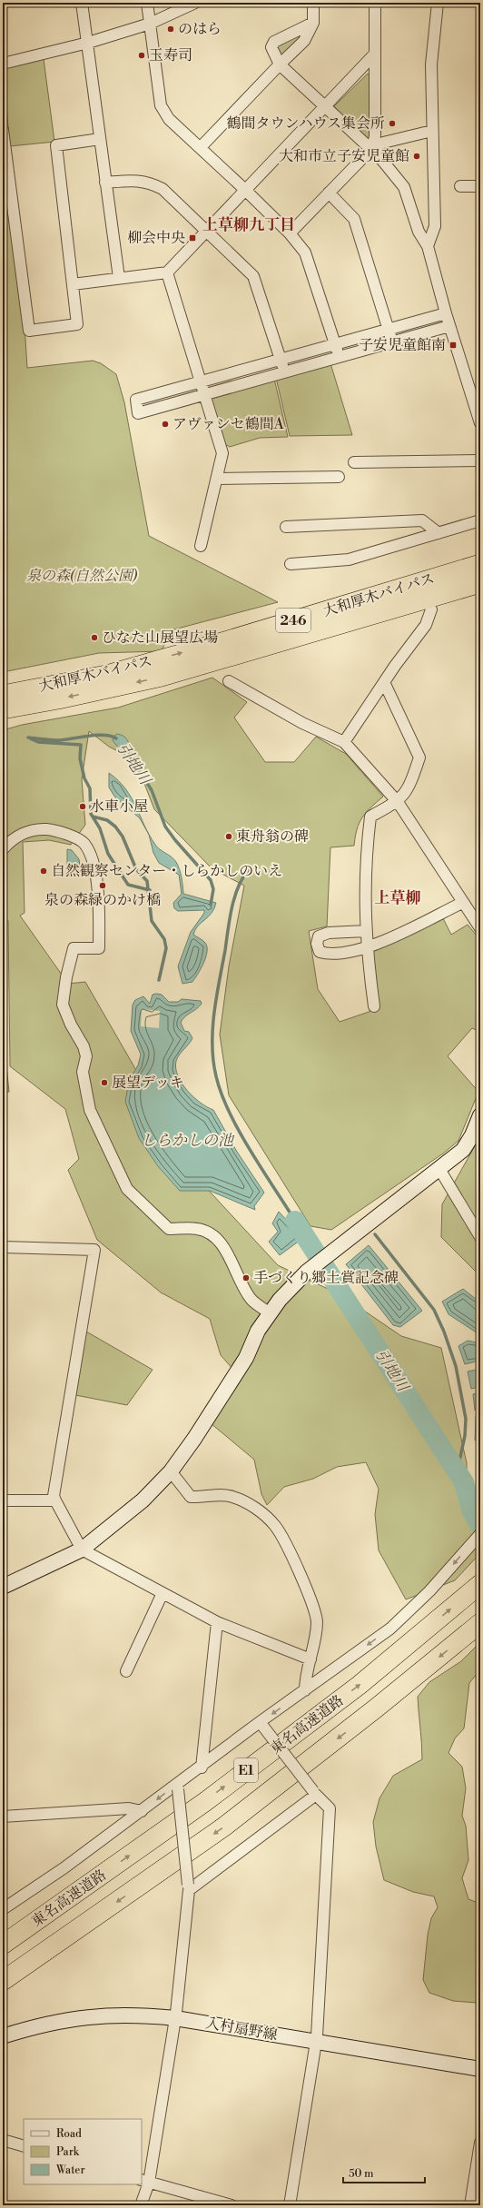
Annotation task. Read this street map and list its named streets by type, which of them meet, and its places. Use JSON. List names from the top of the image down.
{
  "streets": {
    "highway": [
      "大和厚木バイパス",
      "246",
      "東名高速道路",
      "E1"
    ],
    "street": ["入村扇野線"]
  },
  "crossings": [
    ["大和厚木バイパス", "246"]
  ],
  "districts": ["上草柳九丁目", "上草柳"],
  "water": ["引地川", "しらかしの池"],
  "parks": ["泉の森(自然公園)"],
  "places": {
    "other": [
      "のはら",
      "玉寿司",
      "鶴間タウンハウス集会所",
      "大和市立子安児童館",
      "アヴァンセ鶴間A",
      "ひなた山展望広場",
      "水車小屋",
      "東舟翁の碑",
      "自然観察センター・しらかしのいえ",
      "泉の森緑のかけ橋",
      "展望デッキ",
      "手づくり郷土賞記念碑"
    ],
    "transit": ["柳会中央", "子安児童館南"]
  },
  "legend": ["Road", "Park", "Water"],
  "scale_bar": "50 m"
}
